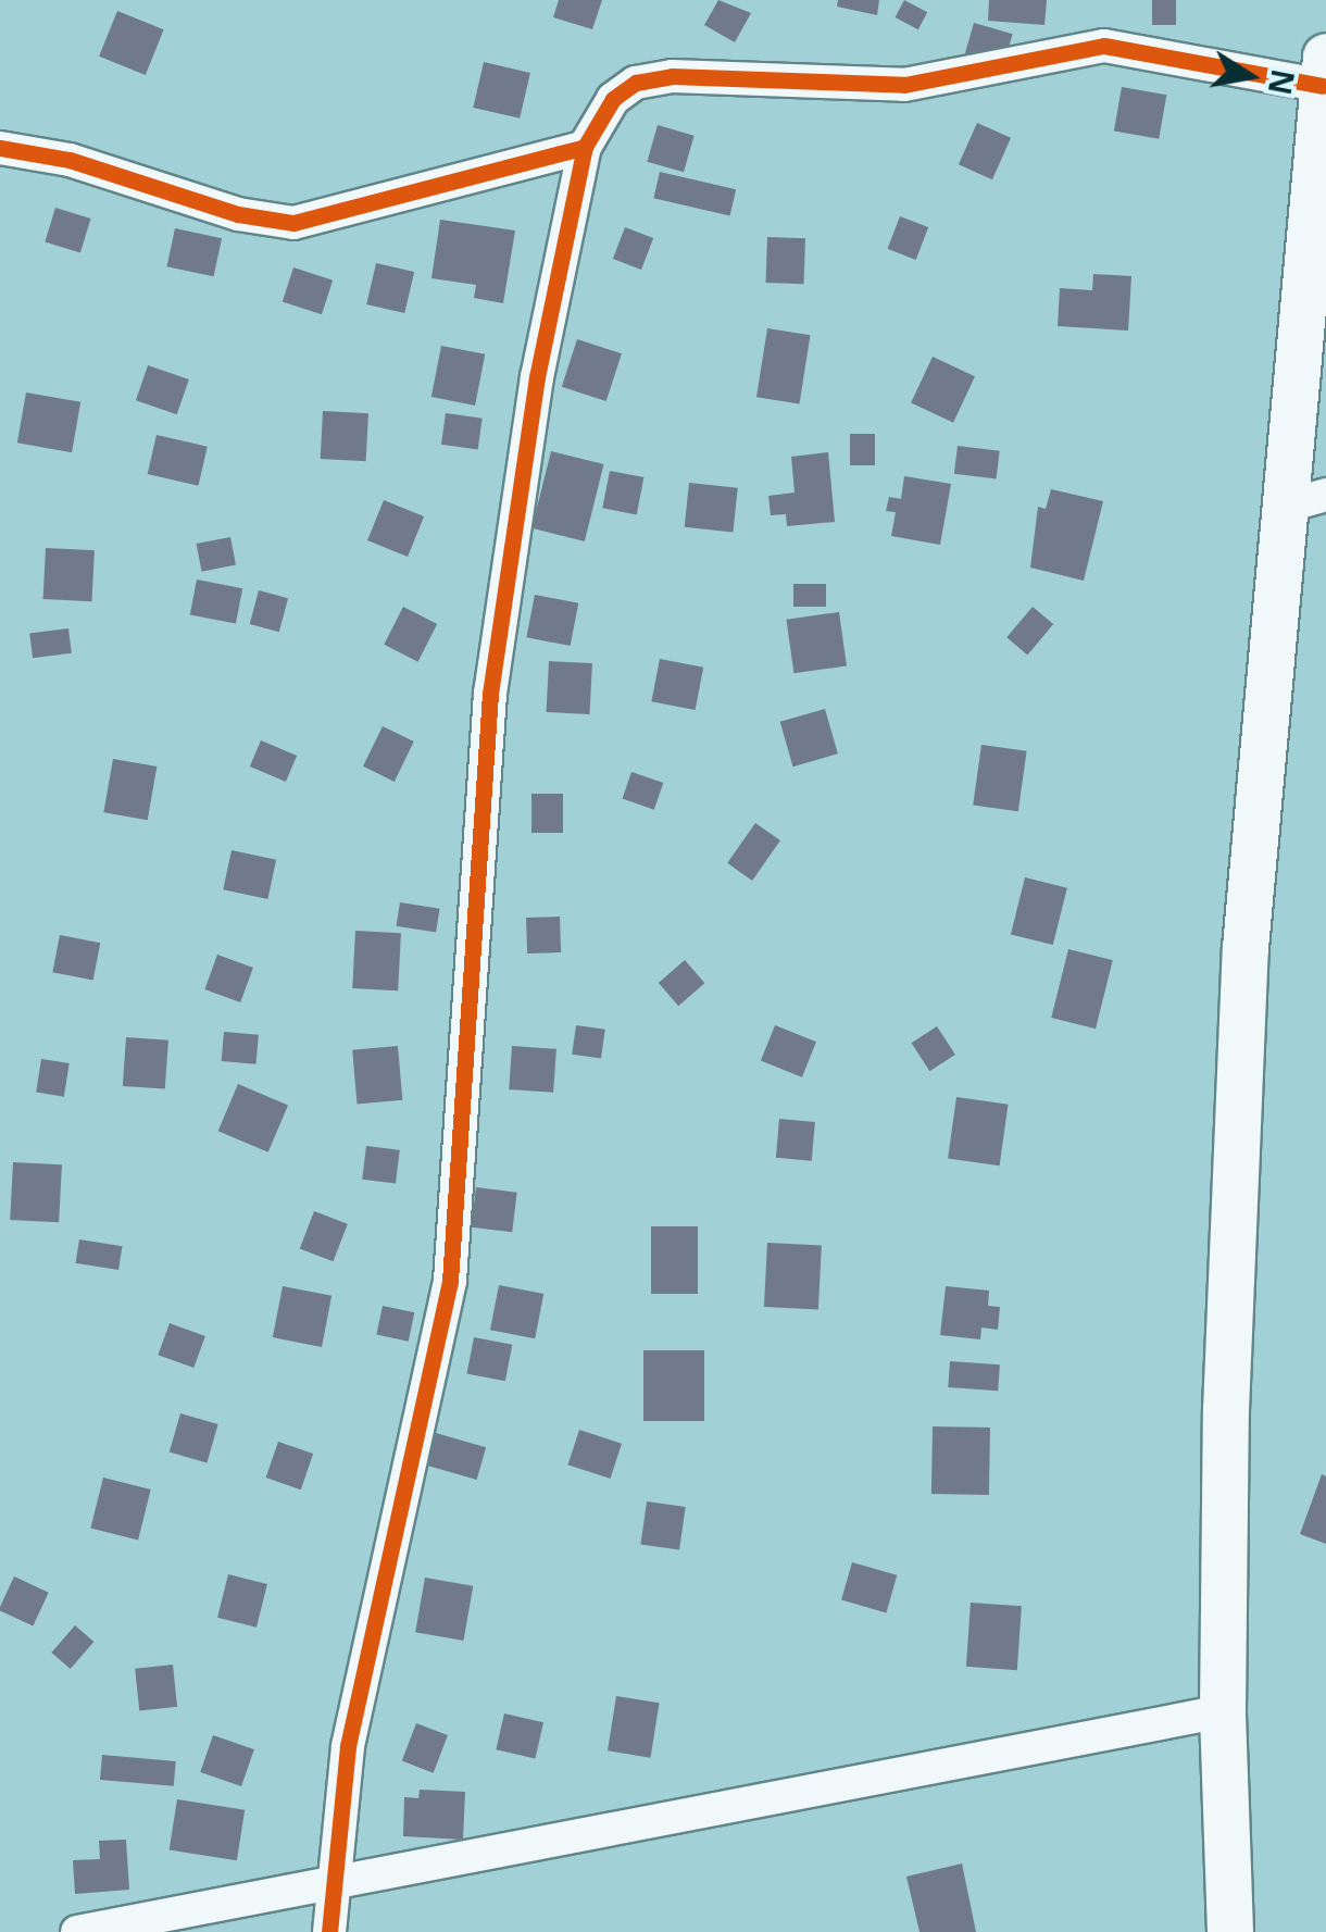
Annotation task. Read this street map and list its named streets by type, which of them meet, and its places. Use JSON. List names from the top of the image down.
{
  "north": "right"
}
